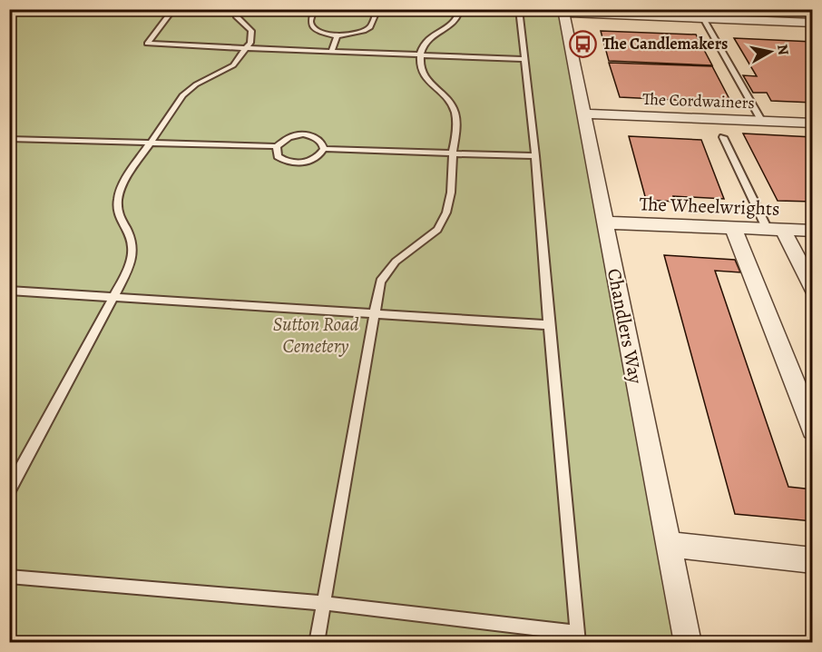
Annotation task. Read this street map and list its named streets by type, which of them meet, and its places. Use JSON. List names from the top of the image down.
{
  "streets": {
    "street": ["The Cordwainers", "The Wheelwrights", "Chandlers Way"]
  },
  "crossings": [
    ["The Cordwainers", "Chandlers Way"],
    ["The Wheelwrights", "Chandlers Way"]
  ],
  "parks": ["Sutton Road Cemetery"],
  "places": {
    "bus stop": ["The Candlemakers"]
  },
  "north": "right"
}
